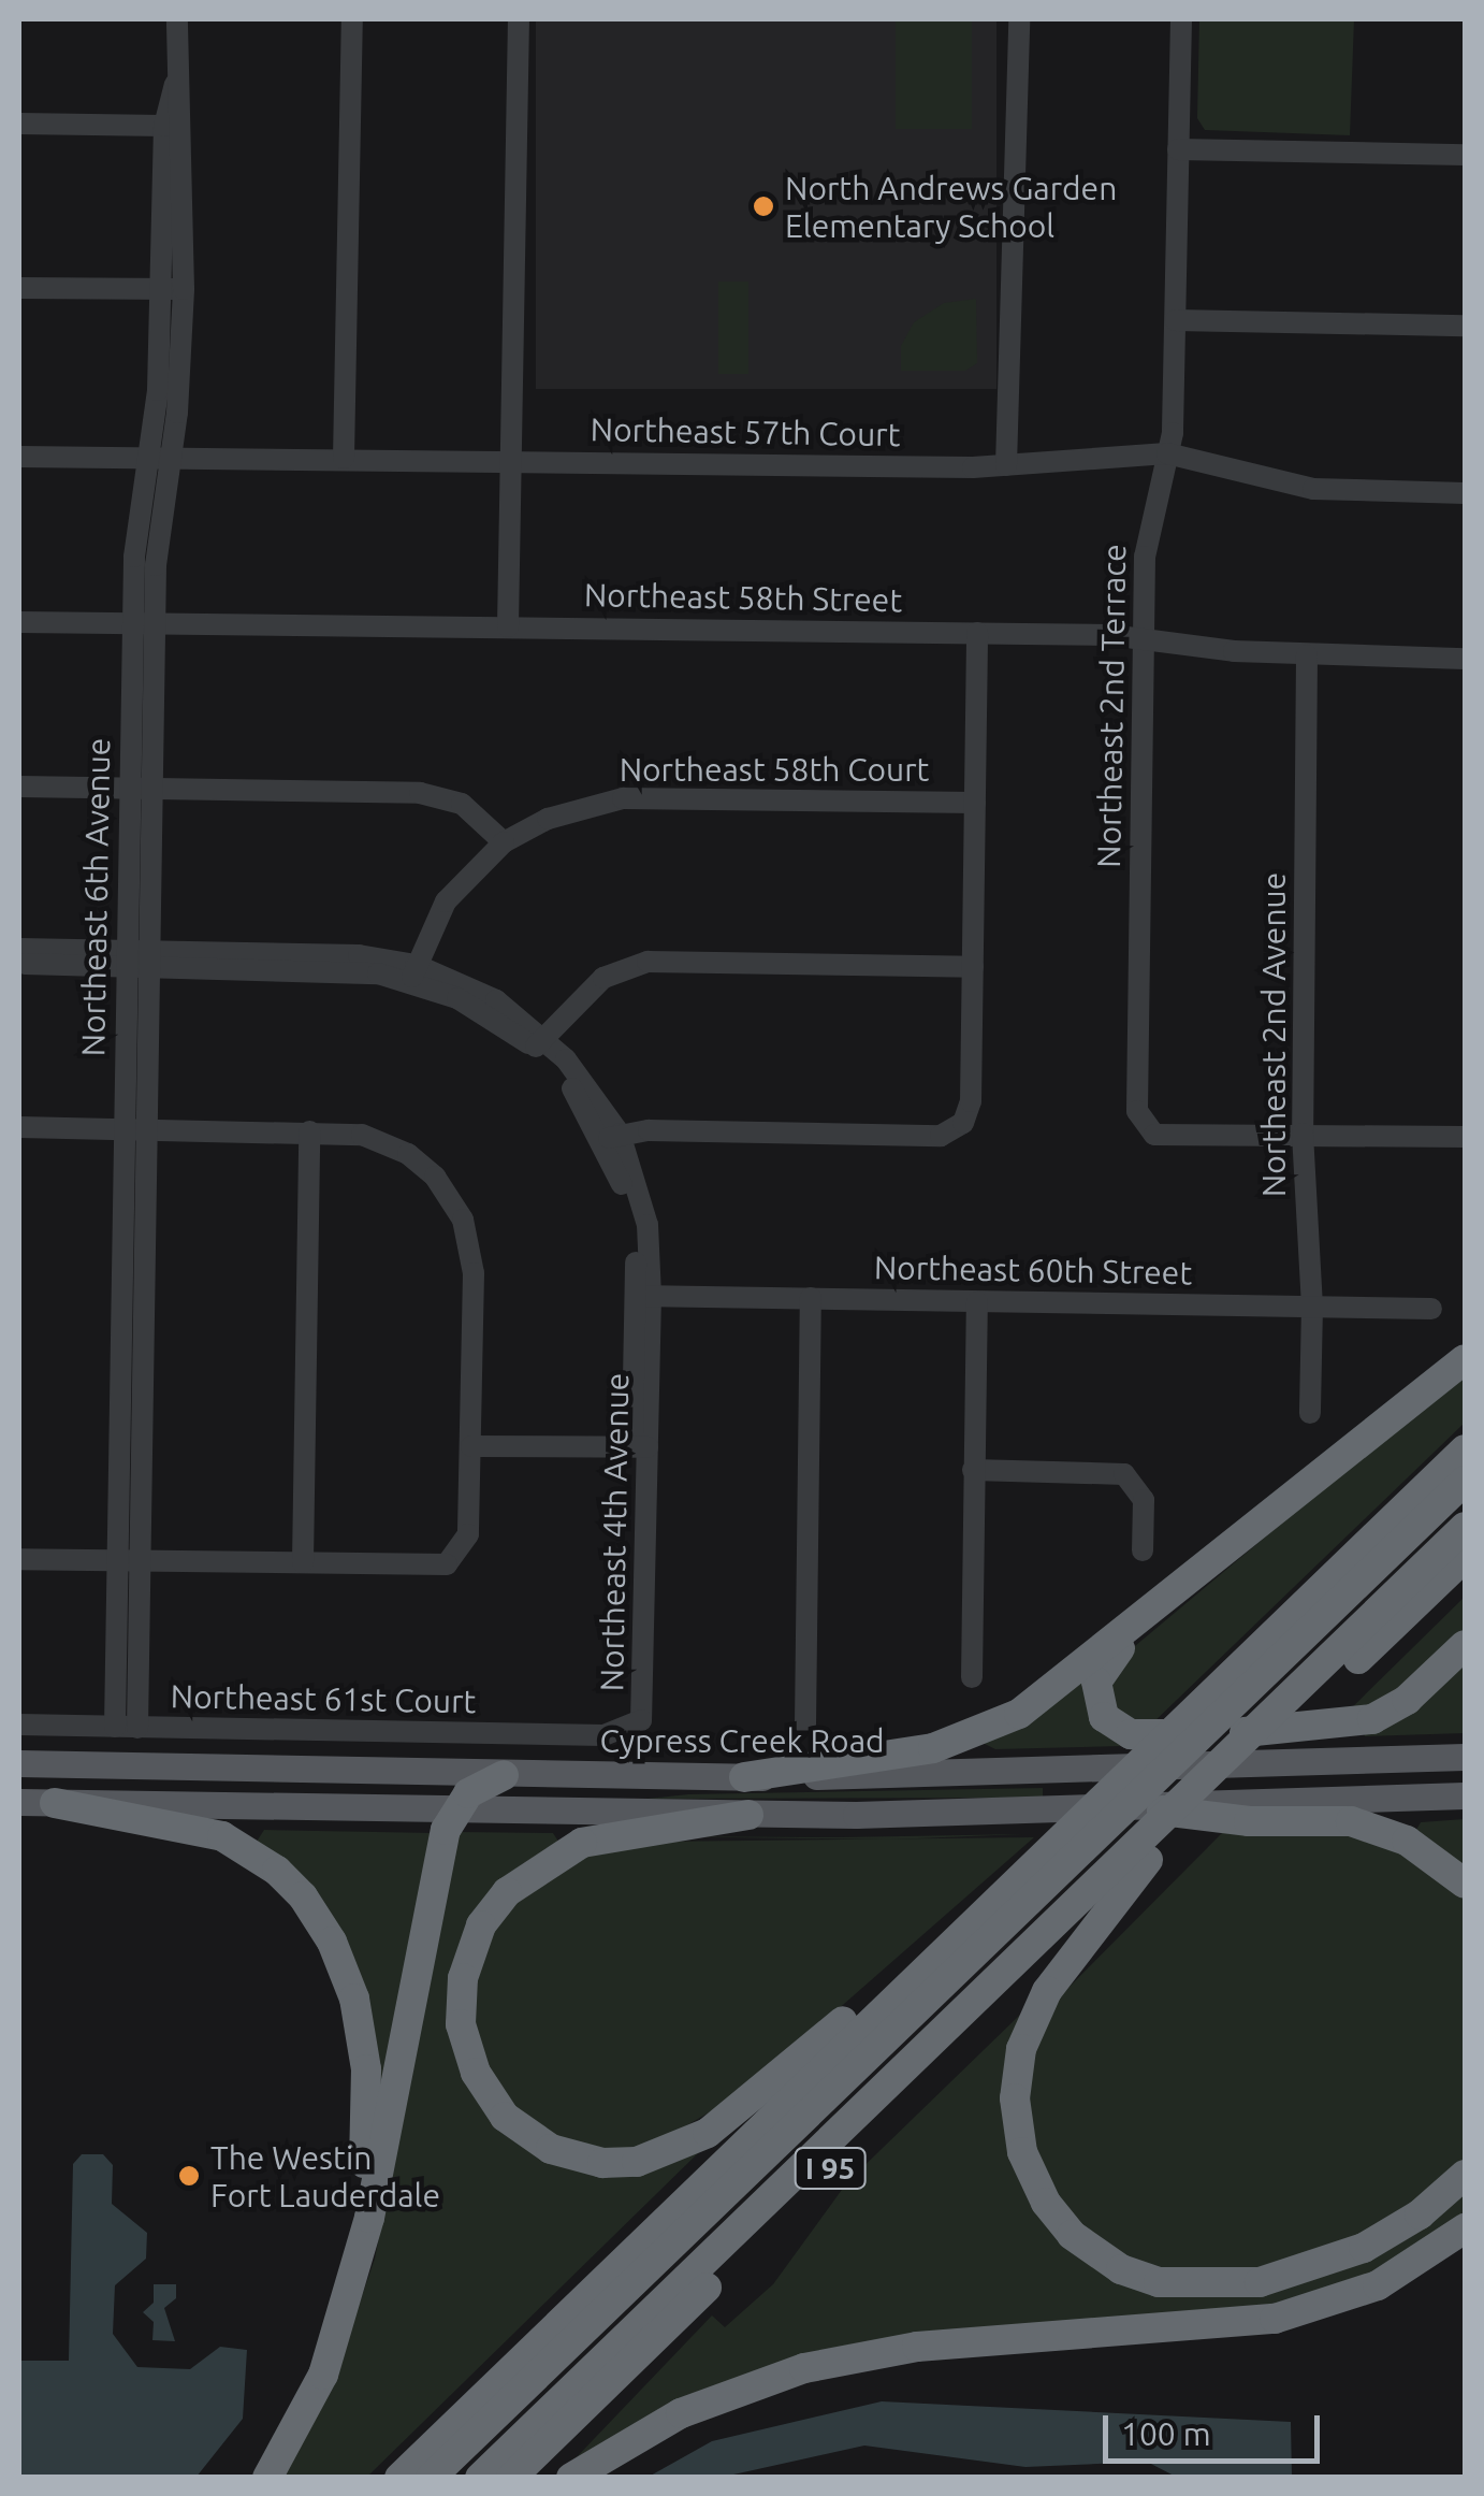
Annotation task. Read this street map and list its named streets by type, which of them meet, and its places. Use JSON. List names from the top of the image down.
{
  "streets": {
    "highway": ["I 95"],
    "main road": ["Cypress Creek Road"],
    "street": [
      "Northeast 57th Court",
      "Northeast 58th Street",
      "Northeast 2nd Terrace",
      "Northeast 58th Court",
      "Northeast 6th Avenue",
      "Northeast 2nd Avenue",
      "Northeast 60th Street",
      "Northeast 4th Avenue",
      "Northeast 61st Court"
    ]
  },
  "crossings": [
    ["Northeast 57th Court", "Northeast 2nd Terrace"],
    ["Northeast 57th Court", "Northeast 6th Avenue"],
    ["Northeast 58th Street", "Northeast 2nd Terrace"],
    ["Northeast 58th Street", "Northeast 6th Avenue"],
    ["Northeast 58th Street", "Northeast 2nd Avenue"],
    ["Northeast 2nd Terrace", "Northeast 2nd Avenue"],
    ["Northeast 58th Court", "Northeast 4th Avenue"],
    ["Northeast 6th Avenue", "Northeast 4th Avenue"],
    ["Northeast 6th Avenue", "Northeast 61st Court"],
    ["Northeast 2nd Avenue", "Northeast 60th Street"],
    ["Northeast 60th Street", "Northeast 4th Avenue"],
    ["Northeast 4th Avenue", "Northeast 61st Court"]
  ],
  "places": ["North Andrews Garden Elementary School", "The Westin Fort Lauderdale"],
  "scale_bar": "100 m"
}
